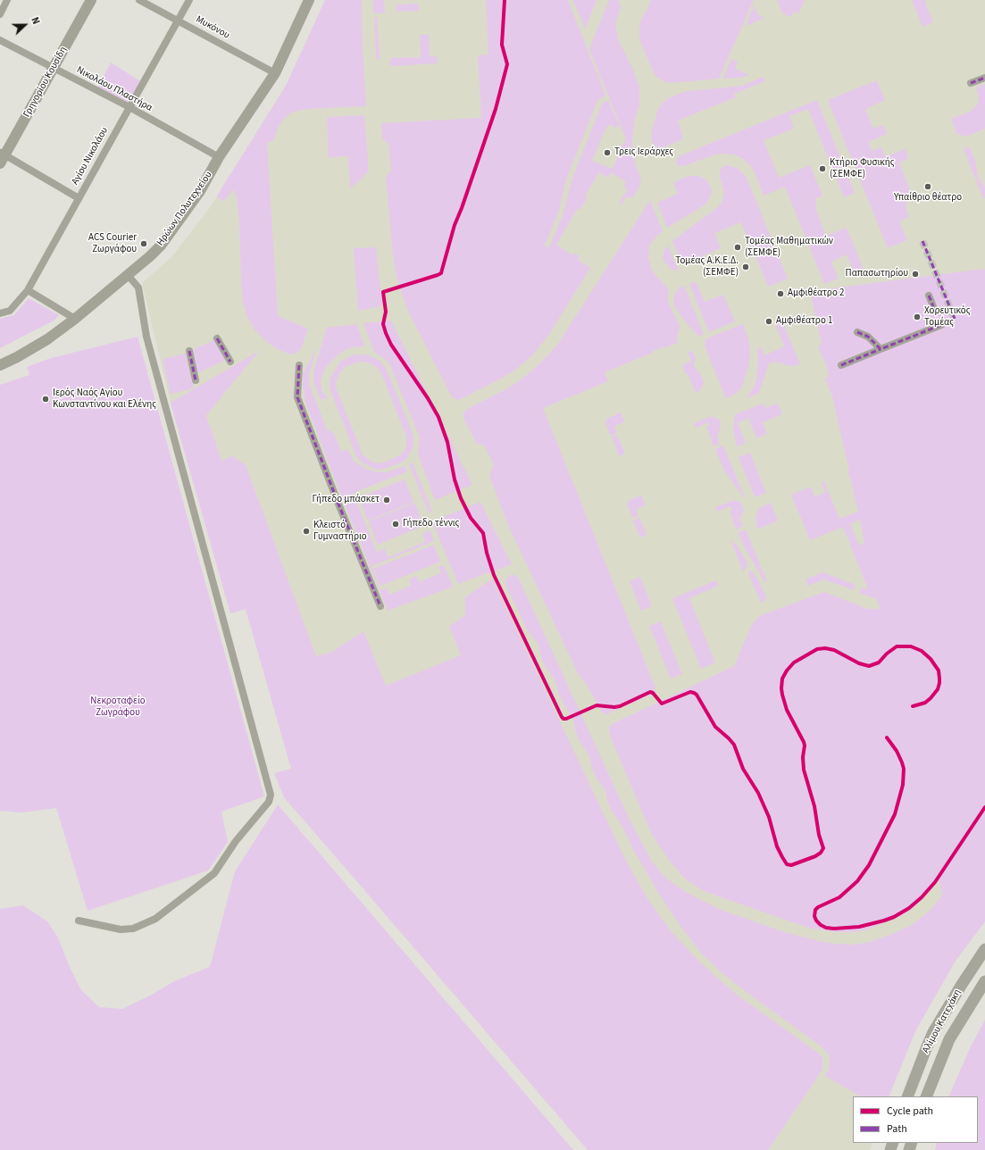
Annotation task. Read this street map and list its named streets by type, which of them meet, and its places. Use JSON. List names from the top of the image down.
{
  "streets": {
    "main road": ["Αλίμου Κατεχάκη"],
    "street": [
      "Μυκόνου",
      "Γρηγορίου Κουσίδη",
      "Νικολάου Πλαστήρα",
      "Αγίου Νικολάου",
      "Ηρώων Πολυτεχνείου"
    ]
  },
  "crossings": [
    ["Μυκόνου", "Αγίου Νικολάου"],
    ["Μυκόνου", "Ηρώων Πολυτεχνείου"],
    ["Γρηγορίου Κουσίδη", "Νικολάου Πλαστήρα"],
    ["Νικολάου Πλαστήρα", "Αγίου Νικολάου"],
    ["Νικολάου Πλαστήρα", "Ηρώων Πολυτεχνείου"]
  ],
  "parks": ["Νεκροταφείο Ζωγράφου"],
  "places": [
    "Τρεις Ιεράρχες",
    "Κτήριο Φυσικής (ΣΕΜΦΕ)",
    "Υπαίθριο θέατρο",
    "ACS Courier Ζωργάφου",
    "Τομέας Μαθηματικών (ΣΕΜΦΕ)",
    "Τομέας Α.Κ.Ε.Δ. (ΣΕΜΦΕ)",
    "Παπασωτηρίου",
    "Αμφιθέατρο 2",
    "Χορευτικός Τομέας",
    "Αμφιθέατρο 1",
    "Ιερός Ναός Αγίου Κωνσταντίνου και Ελένης",
    "Γήπεδο μπάσκετ",
    "Γήπεδο τέννις",
    "Κλειστό Γυμναστήριο"
  ],
  "legend": ["Cycle path", "Path"],
  "north": "right"
}
